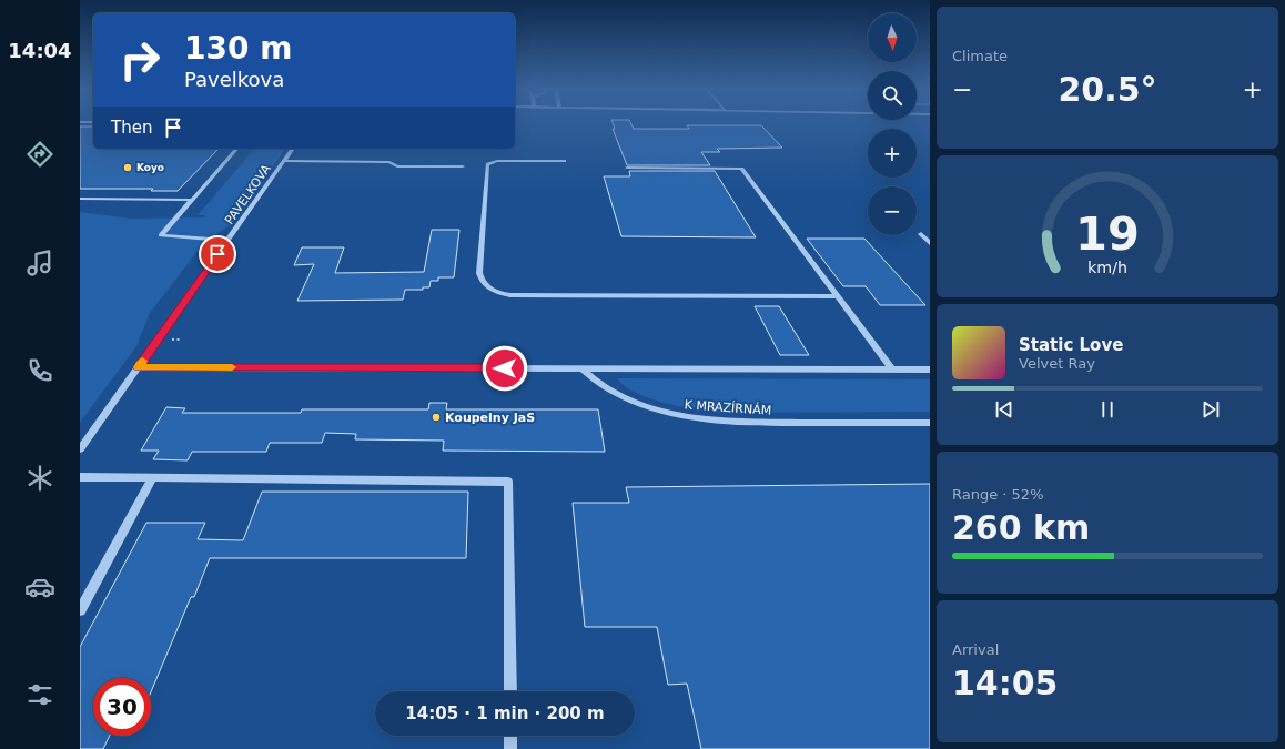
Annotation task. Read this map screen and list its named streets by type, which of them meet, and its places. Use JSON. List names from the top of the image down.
{
  "streets": {
    "street": ["PAVELKOVA", "K MRAZÍRNÁM"]
  },
  "places": ["Koyo", "Koupelny JaS"],
  "north": "bottom",
  "page": {
    "tabs": "14:04",
    "tile": [
      "Climate",
      ["Range · 52%", "260 km"],
      ["Arrival", "14:05"]
    ],
    "map_buttons": ["+", "−"],
    "turn": ["130 m", "Pavelkova"],
    "heat": ["−", "20.5°", "+"],
    "then": "Then",
    "song": ["Static Love", "Velvet Ray"],
    "limit": "30",
    "trip": "14:05 · 1 min · 200 m",
    "gauge": ["19", "km/h"]
  }
}
